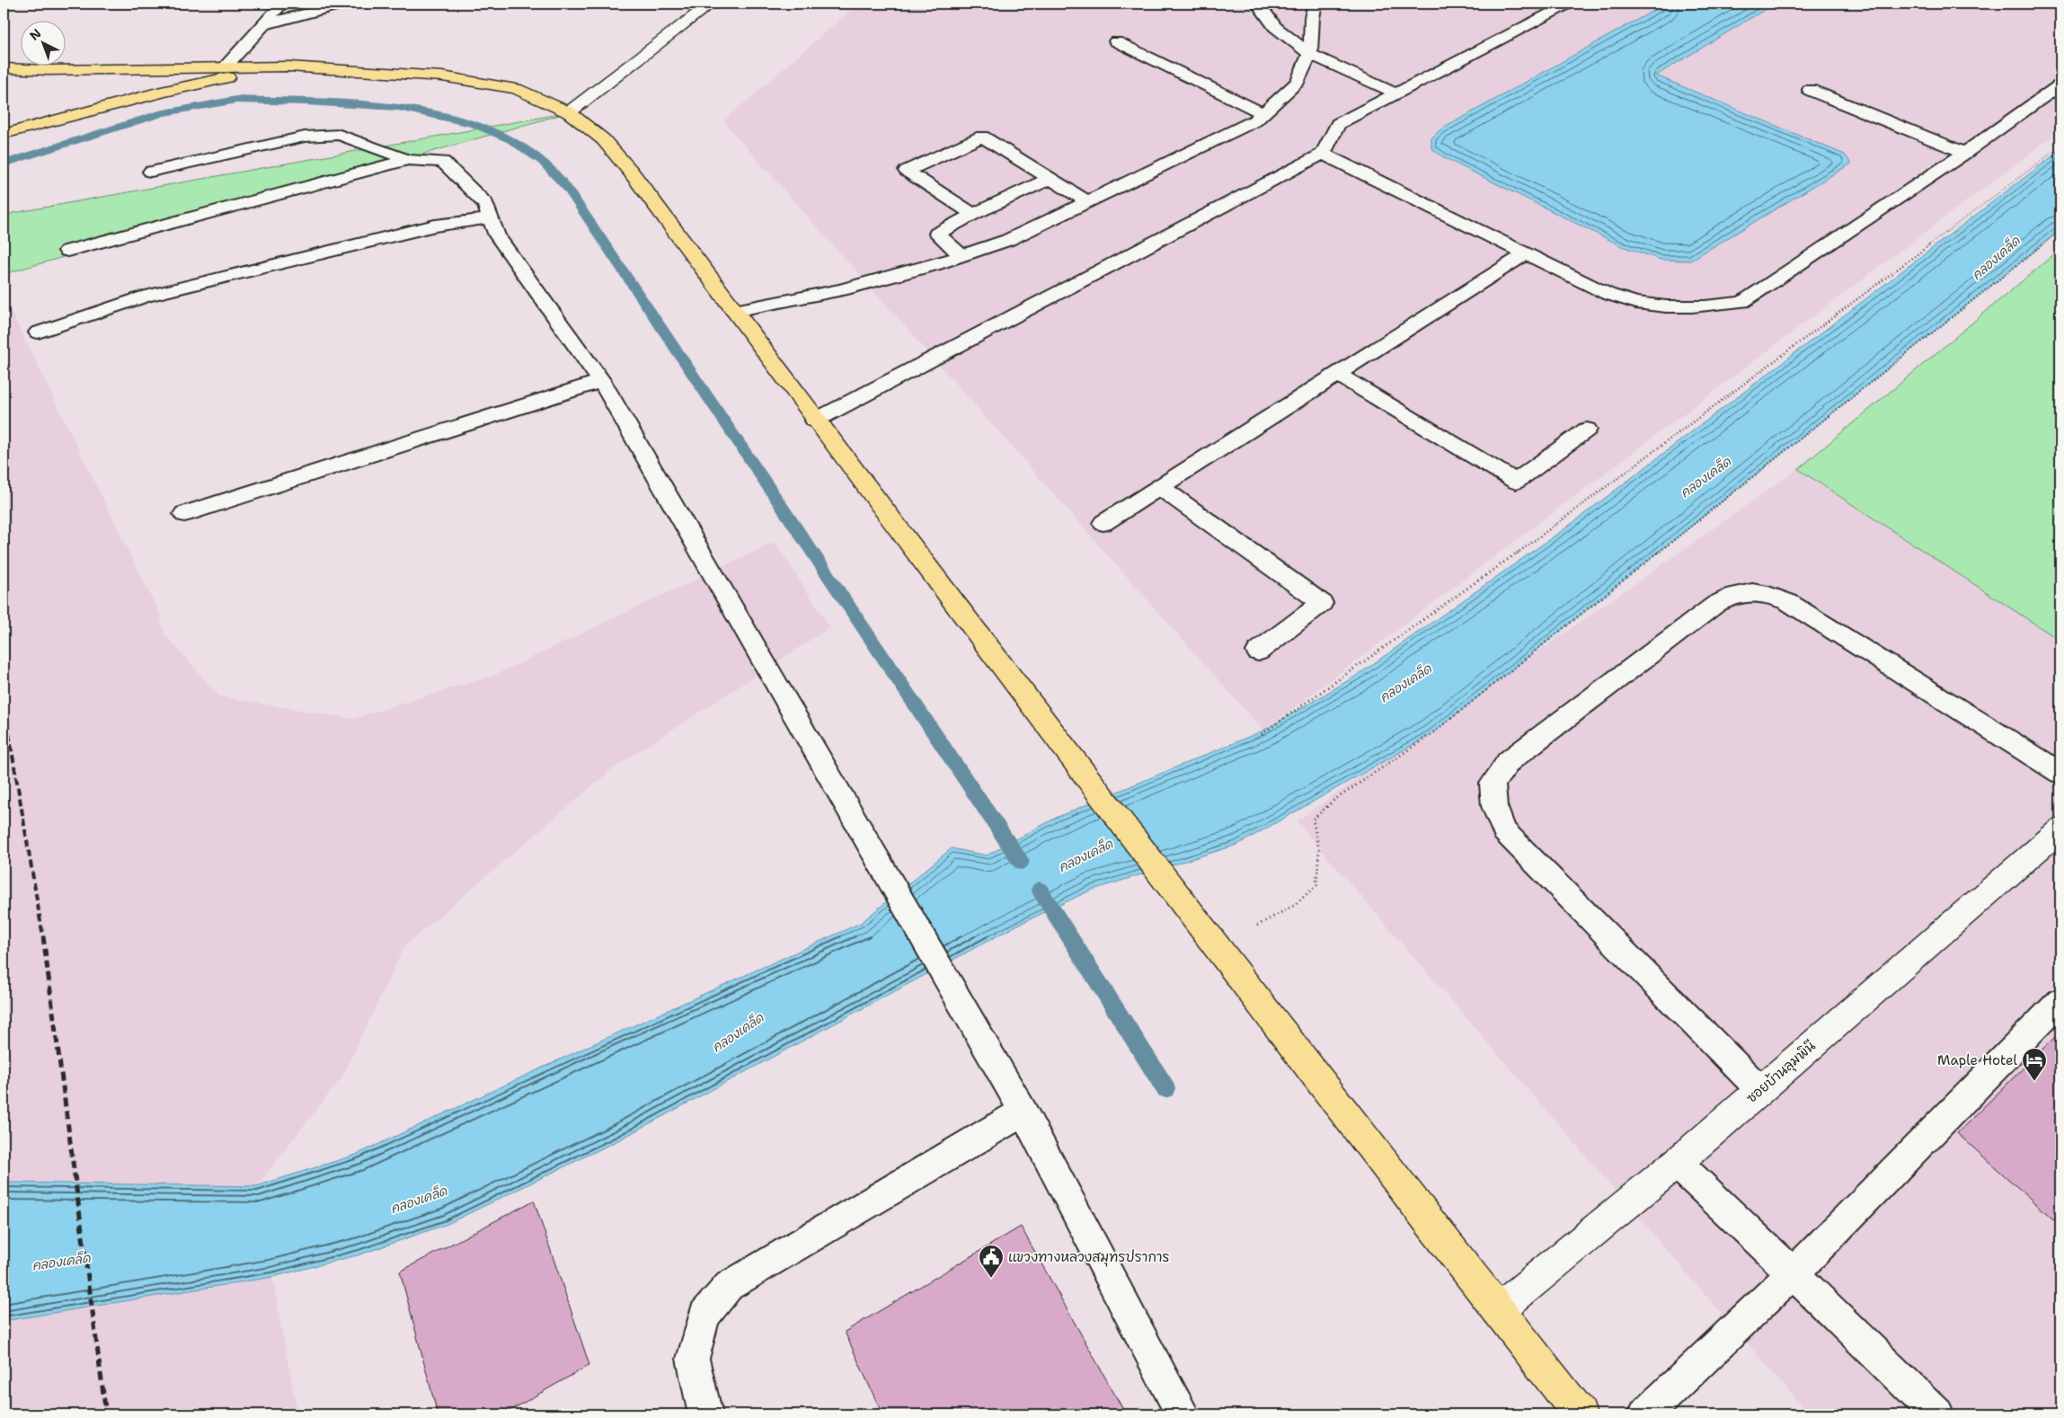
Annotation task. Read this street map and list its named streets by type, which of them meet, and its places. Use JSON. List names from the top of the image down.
{
  "streets": {
    "street": ["ซอยบ้านลุมพินี"]
  },
  "water": ["คลองเคล็ด"],
  "places": {
    "hotel": ["Maple Hotel"],
    "public building": ["แขวงทางหลวงสมุทรปราการ"]
  },
  "north": "top left"
}
